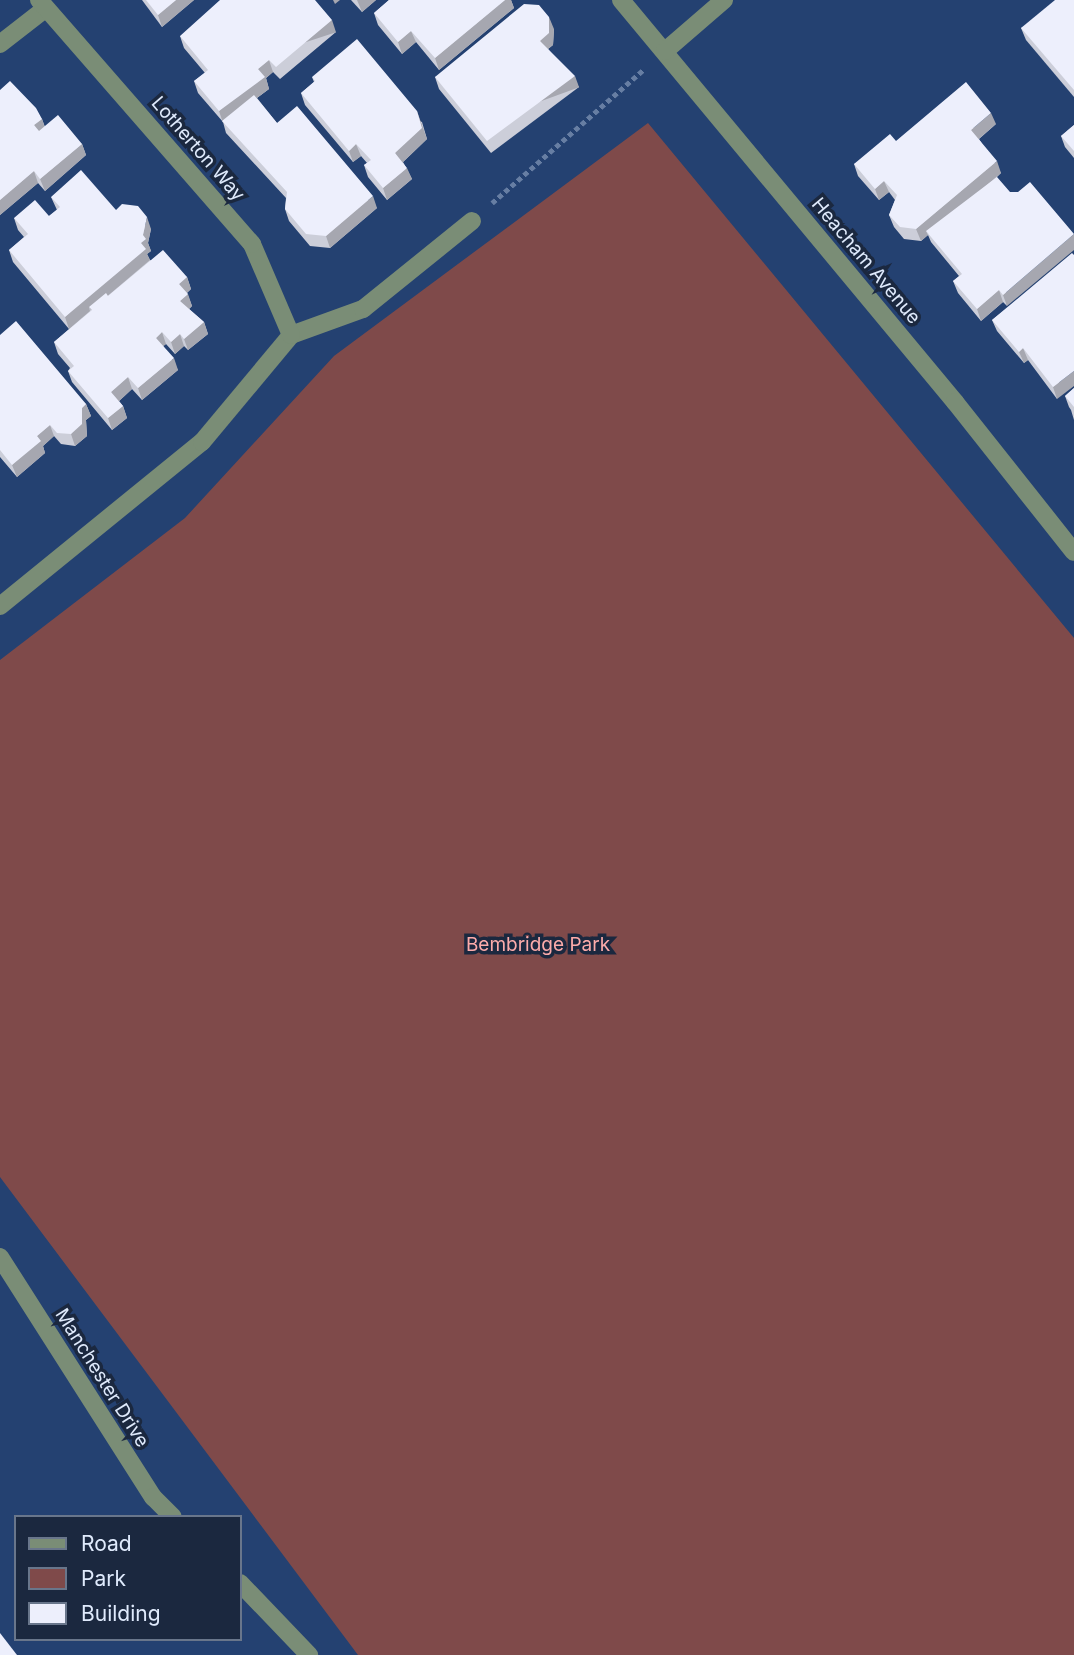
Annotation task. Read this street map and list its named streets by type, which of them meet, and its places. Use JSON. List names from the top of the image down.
{
  "streets": {
    "street": ["Lotherton Way", "Heacham Avenue", "Manchester Drive"]
  },
  "parks": ["Bembridge Park"],
  "legend": ["Road", "Park", "Building"]
}
